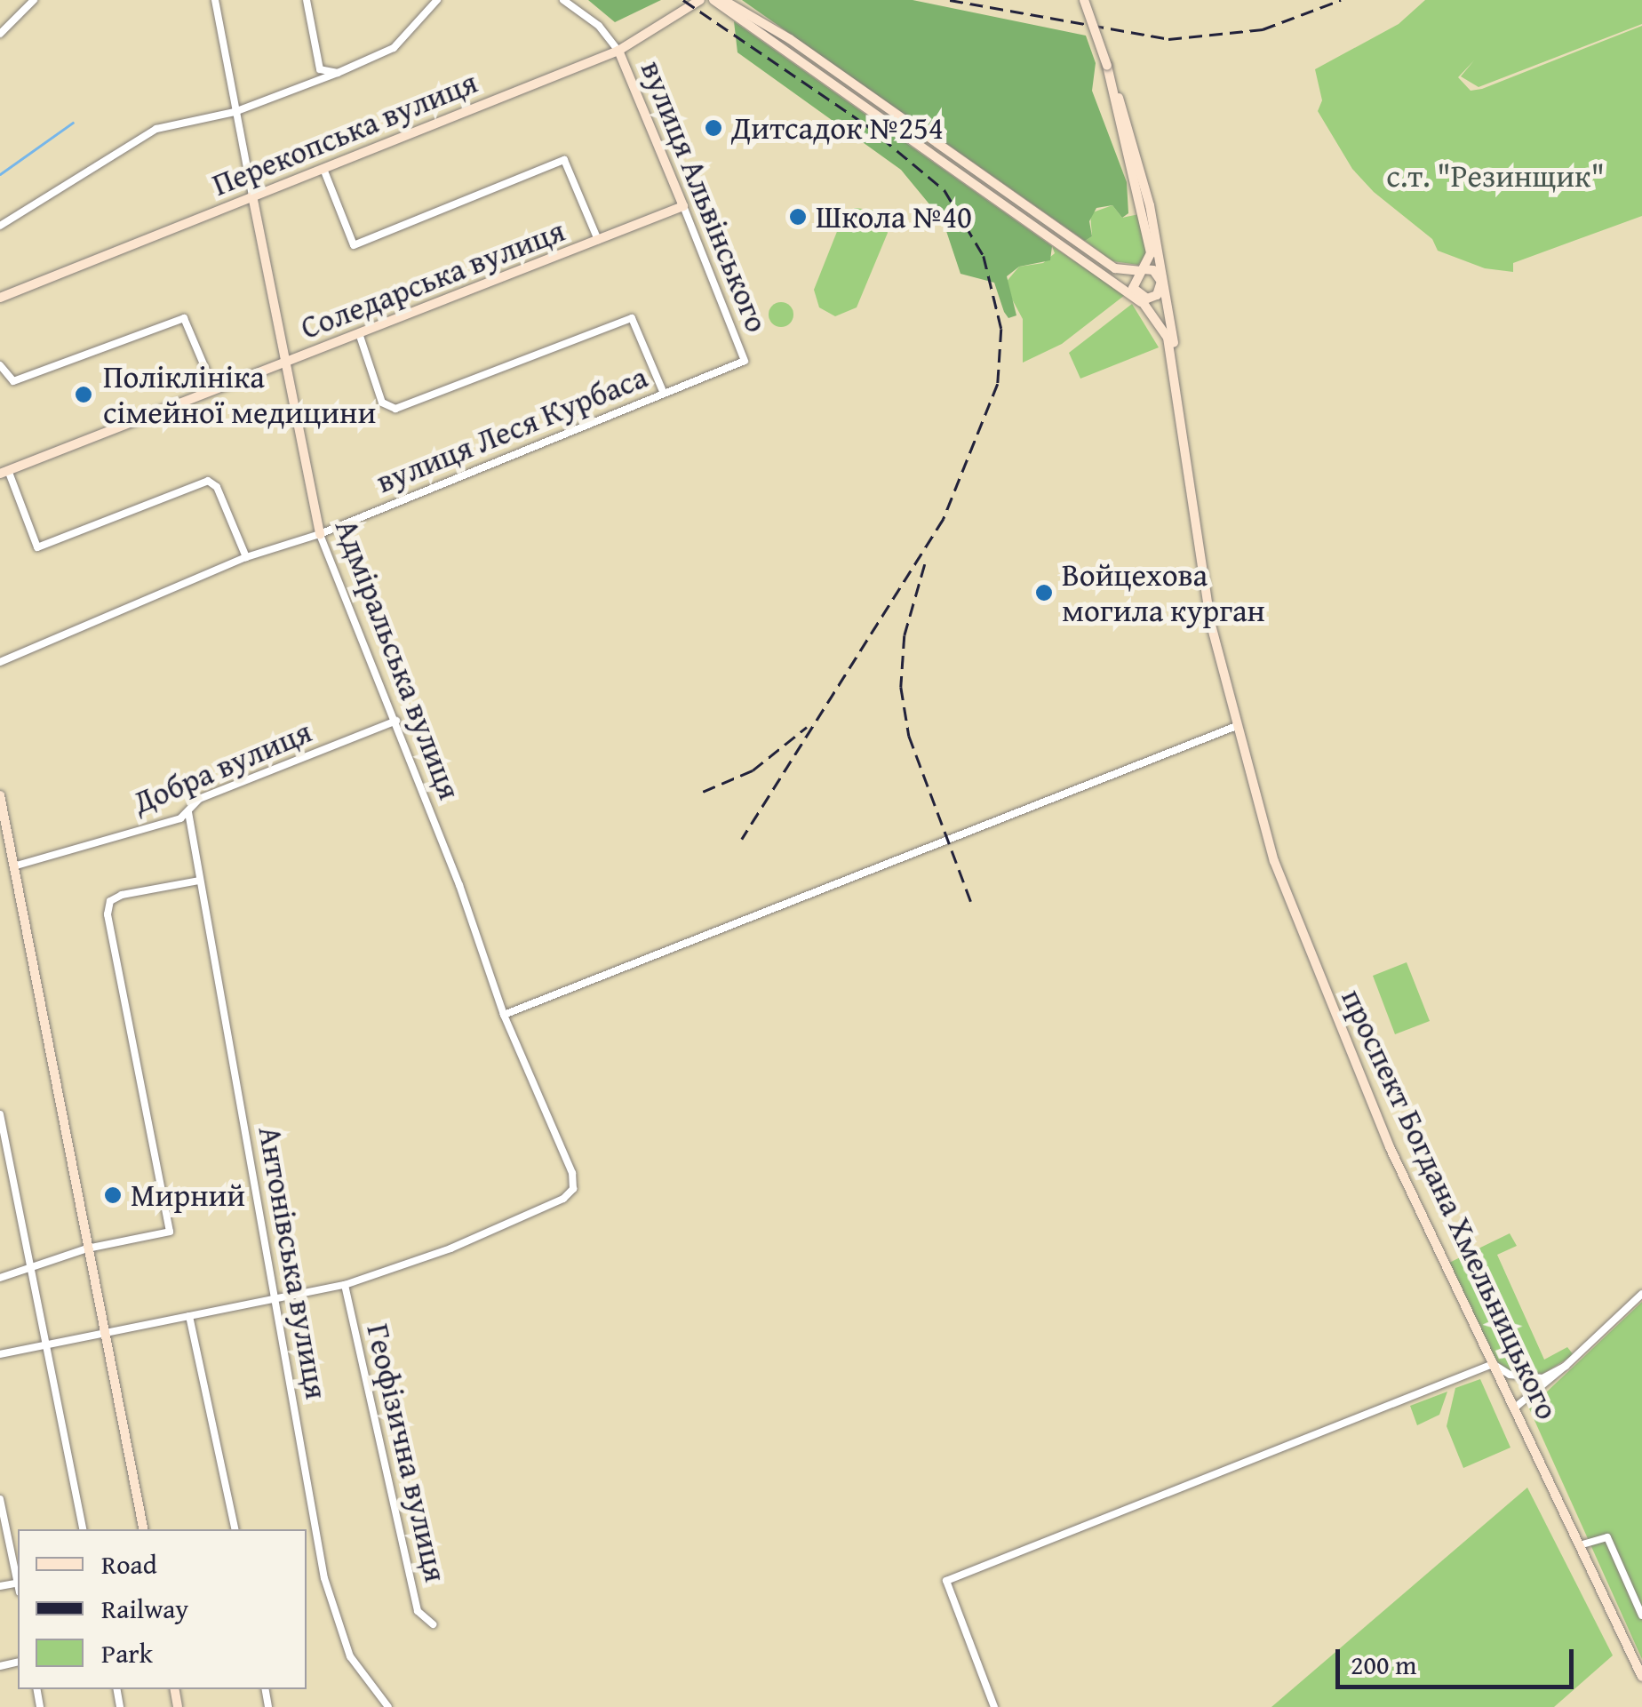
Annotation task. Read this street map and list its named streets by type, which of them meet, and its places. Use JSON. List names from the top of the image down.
{
  "streets": {
    "street": [
      "Перекопська вулиця",
      "вулиця Альвінського",
      "Соледарська вулиця",
      "вулиця Леся Курбаса",
      "Адміральська вулиця",
      "Добра вулиця",
      "проспект Богдана Хмельницького",
      "Антонівська вулиця",
      "Геофізична вулиця"
    ]
  },
  "crossings": [
    ["Перекопська вулиця", "вулиця Альвінського"],
    ["Перекопська вулиця", "Адміральська вулиця"],
    ["вулиця Альвінського", "Соледарська вулиця"],
    ["вулиця Альвінського", "вулиця Леся Курбаса"],
    ["Соледарська вулиця", "Адміральська вулиця"],
    ["вулиця Леся Курбаса", "Адміральська вулиця"],
    ["Адміральська вулиця", "Добра вулиця"],
    ["Адміральська вулиця", "Геофізична вулиця"],
    ["Добра вулиця", "Антонівська вулиця"]
  ],
  "parks": ["с.т. \"Резинщик\""],
  "places": [
    "Дитсадок №254",
    "Школа №40",
    "Поліклініка сімейної медицини",
    "Войцехова могила курган",
    "Мирний"
  ],
  "legend": ["Road", "Railway", "Park"],
  "scale_bar": "200 m"
}
